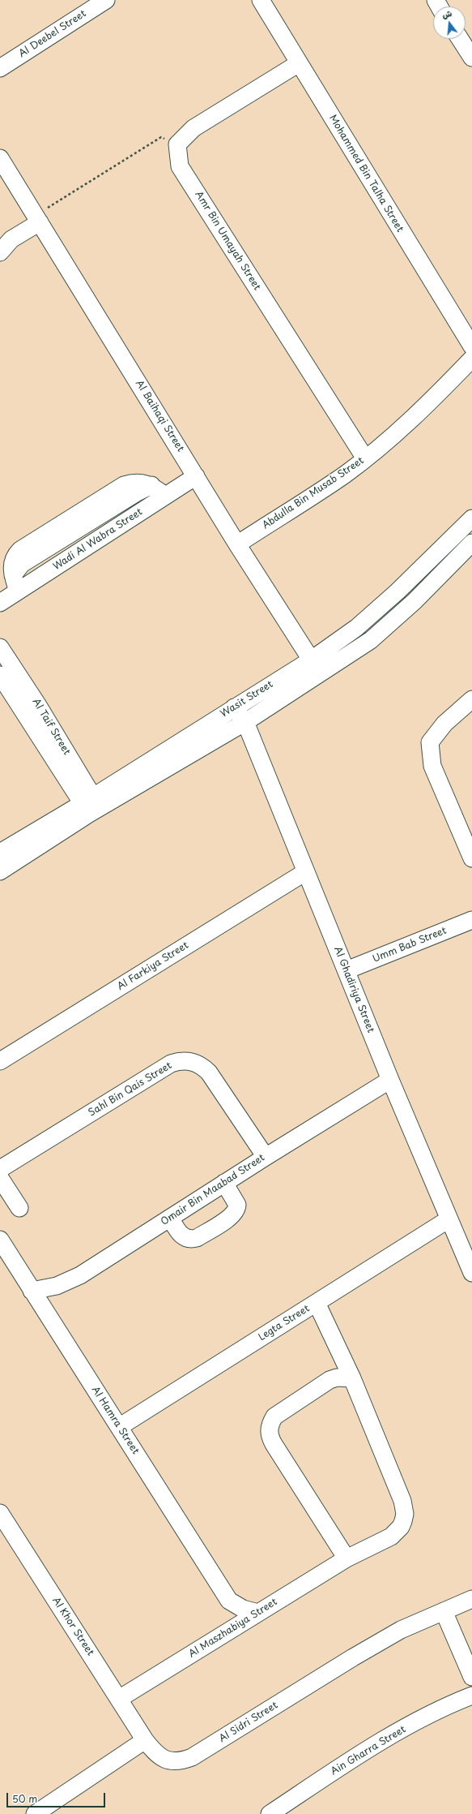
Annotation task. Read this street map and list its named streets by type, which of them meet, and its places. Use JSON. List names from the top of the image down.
{
  "streets": {
    "street": [
      "Al Deebel Street",
      "Mohammed Bin Talha Street",
      "Amr Bin Umayah Street",
      "Al Baihaqi Street",
      "Abdulla Bin Musab Street",
      "Wadi Al Wabra Street",
      "Wasit Street",
      "Al Taif Street",
      "Umm Bab Street",
      "Al Farkiya Street",
      "Al Ghadiriya Street",
      "Sahl Bin Qais Street",
      "Omair Bin Maabad Street",
      "Legta Street",
      "Al Hamra Street",
      "Al Khor Street",
      "Al Maszhabiya Street",
      "Al Sidri Street",
      "Ain Gharra Street"
    ]
  },
  "crossings": [
    ["Amr Bin Umayah Street", "Abdulla Bin Musab Street"],
    ["Al Baihaqi Street", "Abdulla Bin Musab Street"],
    ["Al Baihaqi Street", "Wadi Al Wabra Street"],
    ["Al Baihaqi Street", "Wasit Street"],
    ["Wasit Street", "Al Taif Street"],
    ["Wasit Street", "Al Ghadiriya Street"],
    ["Umm Bab Street", "Al Ghadiriya Street"],
    ["Al Farkiya Street", "Al Ghadiriya Street"],
    ["Al Ghadiriya Street", "Omair Bin Maabad Street"],
    ["Al Ghadiriya Street", "Legta Street"],
    ["Sahl Bin Qais Street", "Omair Bin Maabad Street"],
    ["Omair Bin Maabad Street", "Al Hamra Street"],
    ["Legta Street", "Al Hamra Street"],
    ["Legta Street", "Al Maszhabiya Street"],
    ["Al Hamra Street", "Al Maszhabiya Street"],
    ["Al Khor Street", "Al Maszhabiya Street"],
    ["Al Khor Street", "Al Sidri Street"]
  ],
  "scale_bar": "50 m",
  "north": "top"
}
